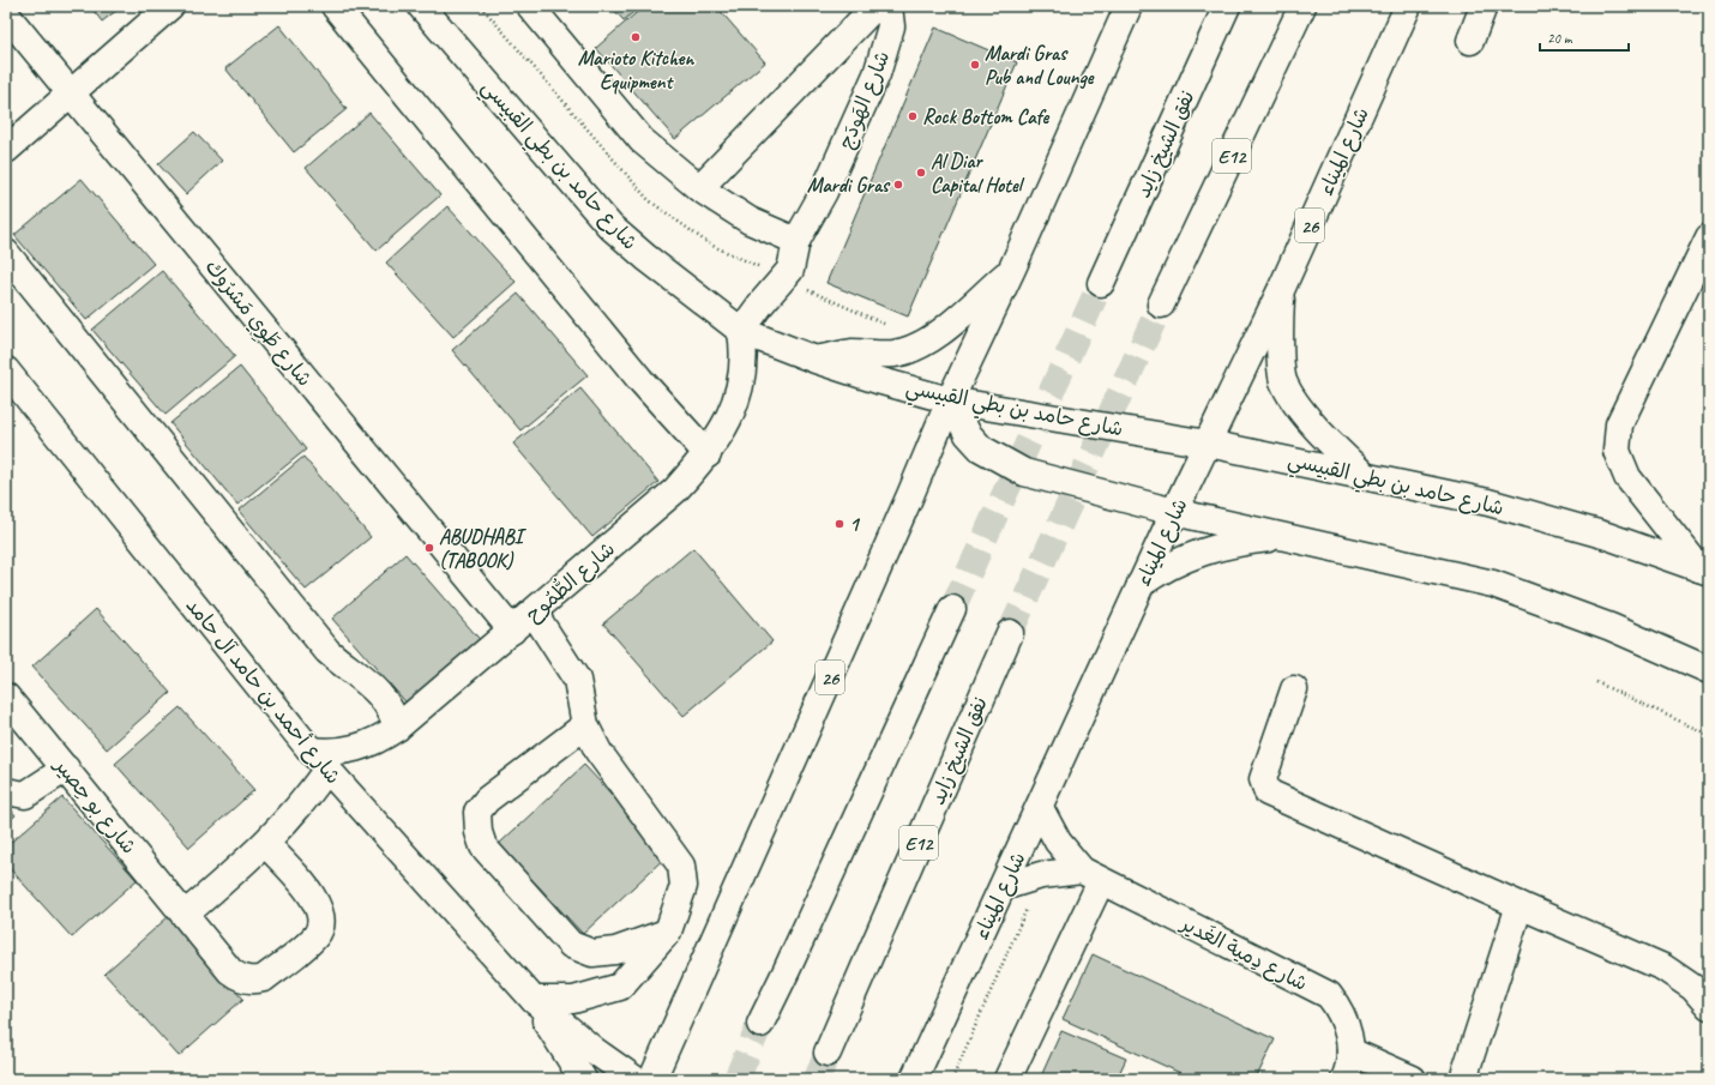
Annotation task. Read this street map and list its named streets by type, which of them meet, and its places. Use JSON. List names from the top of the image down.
{
  "streets": {
    "main road": [
      "شارع الهَودَج",
      "نفق الشيخ زايد",
      "شارع الميناء",
      "E12",
      "شارع حامد بن بطي القبيسي",
      "26",
      "شارع طَوِي مَشرُوك",
      "شارع الطُّمُوح",
      "شارع أحمد بن حامد آل حامد",
      "شارع بو حِصير",
      "شارع دِمية الغَدير"
    ]
  },
  "crossings": [
    ["شارع الهَودَج", "شارع حامد بن بطي القبيسي"],
    ["شارع الهَودَج", "شارع الطُّمُوح"],
    ["شارع الميناء", "شارع حامد بن بطي القبيسي"],
    ["شارع الميناء", "شارع دِمية الغَدير"],
    ["شارع حامد بن بطي القبيسي", "26"],
    ["شارع حامد بن بطي القبيسي", "شارع الطُّمُوح"],
    ["شارع طَوِي مَشرُوك", "شارع الطُّمُوح"],
    ["شارع الطُّمُوح", "شارع أحمد بن حامد آل حامد"]
  ],
  "places": [
    "Marioto Kitchen Equipment",
    "Mardi Gras Pub and Lounge",
    "Rock Bottom Cafe",
    "Al Diar Capital Hotel",
    "Mardi Gras",
    "1",
    "ABUDHABI (TABOOK)"
  ],
  "scale_bar": "20 m"
}
